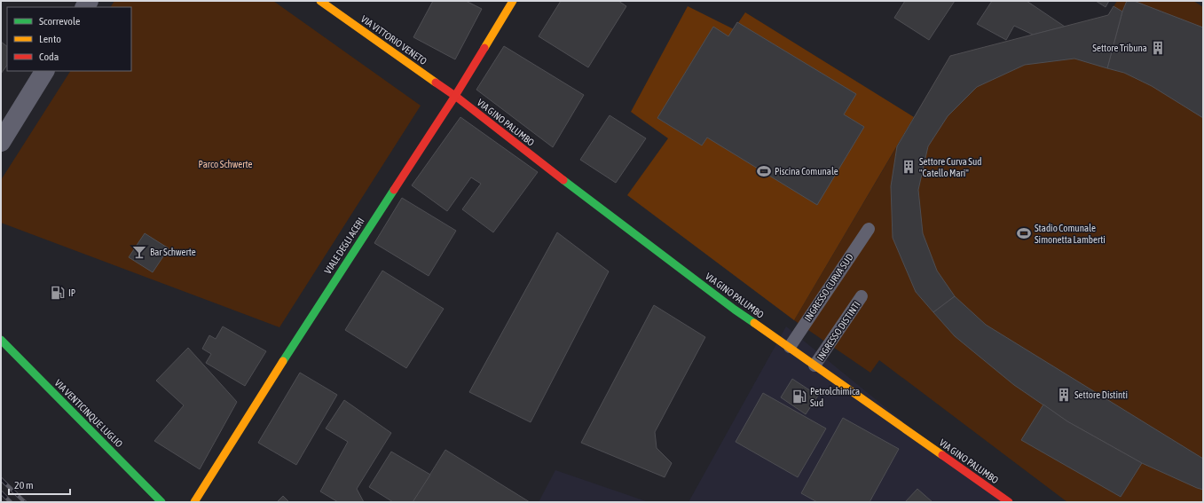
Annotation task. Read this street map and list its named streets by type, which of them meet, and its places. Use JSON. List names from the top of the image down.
{
  "streets": {
    "street": [
      "VIA VITTORIO VENETO",
      "VIA GINO PALUMBO",
      "VIALE DEGLI ACERI",
      "VIA VENTICINQUE LUGLIO"
    ],
    "lane": ["INGRESSO CURVA SUD", "INGRESSO DISTINTI"]
  },
  "crossings": [
    ["VIA VITTORIO VENETO", "VIA GINO PALUMBO"],
    ["VIA VITTORIO VENETO", "VIALE DEGLI ACERI"],
    ["VIA GINO PALUMBO", "VIALE DEGLI ACERI"],
    ["VIA GINO PALUMBO", "INGRESSO CURVA SUD"],
    ["VIA GINO PALUMBO", "INGRESSO DISTINTI"]
  ],
  "parks": ["Parco Schwerte"],
  "places": {
    "building": ["Settore Tribuna", "Settore Curva Sud \"Catello Mari\"", "Settore Distinti"],
    "sports": ["Piscina Comunale", "Stadio Comunale Simonetta Lamberti"],
    "bar": ["Bar Schwerte"],
    "fuel station": ["IP", "Petrolchimica Sud"]
  },
  "legend": ["Scorrevole", "Lento", "Coda"],
  "scale_bar": "20 m"
}
